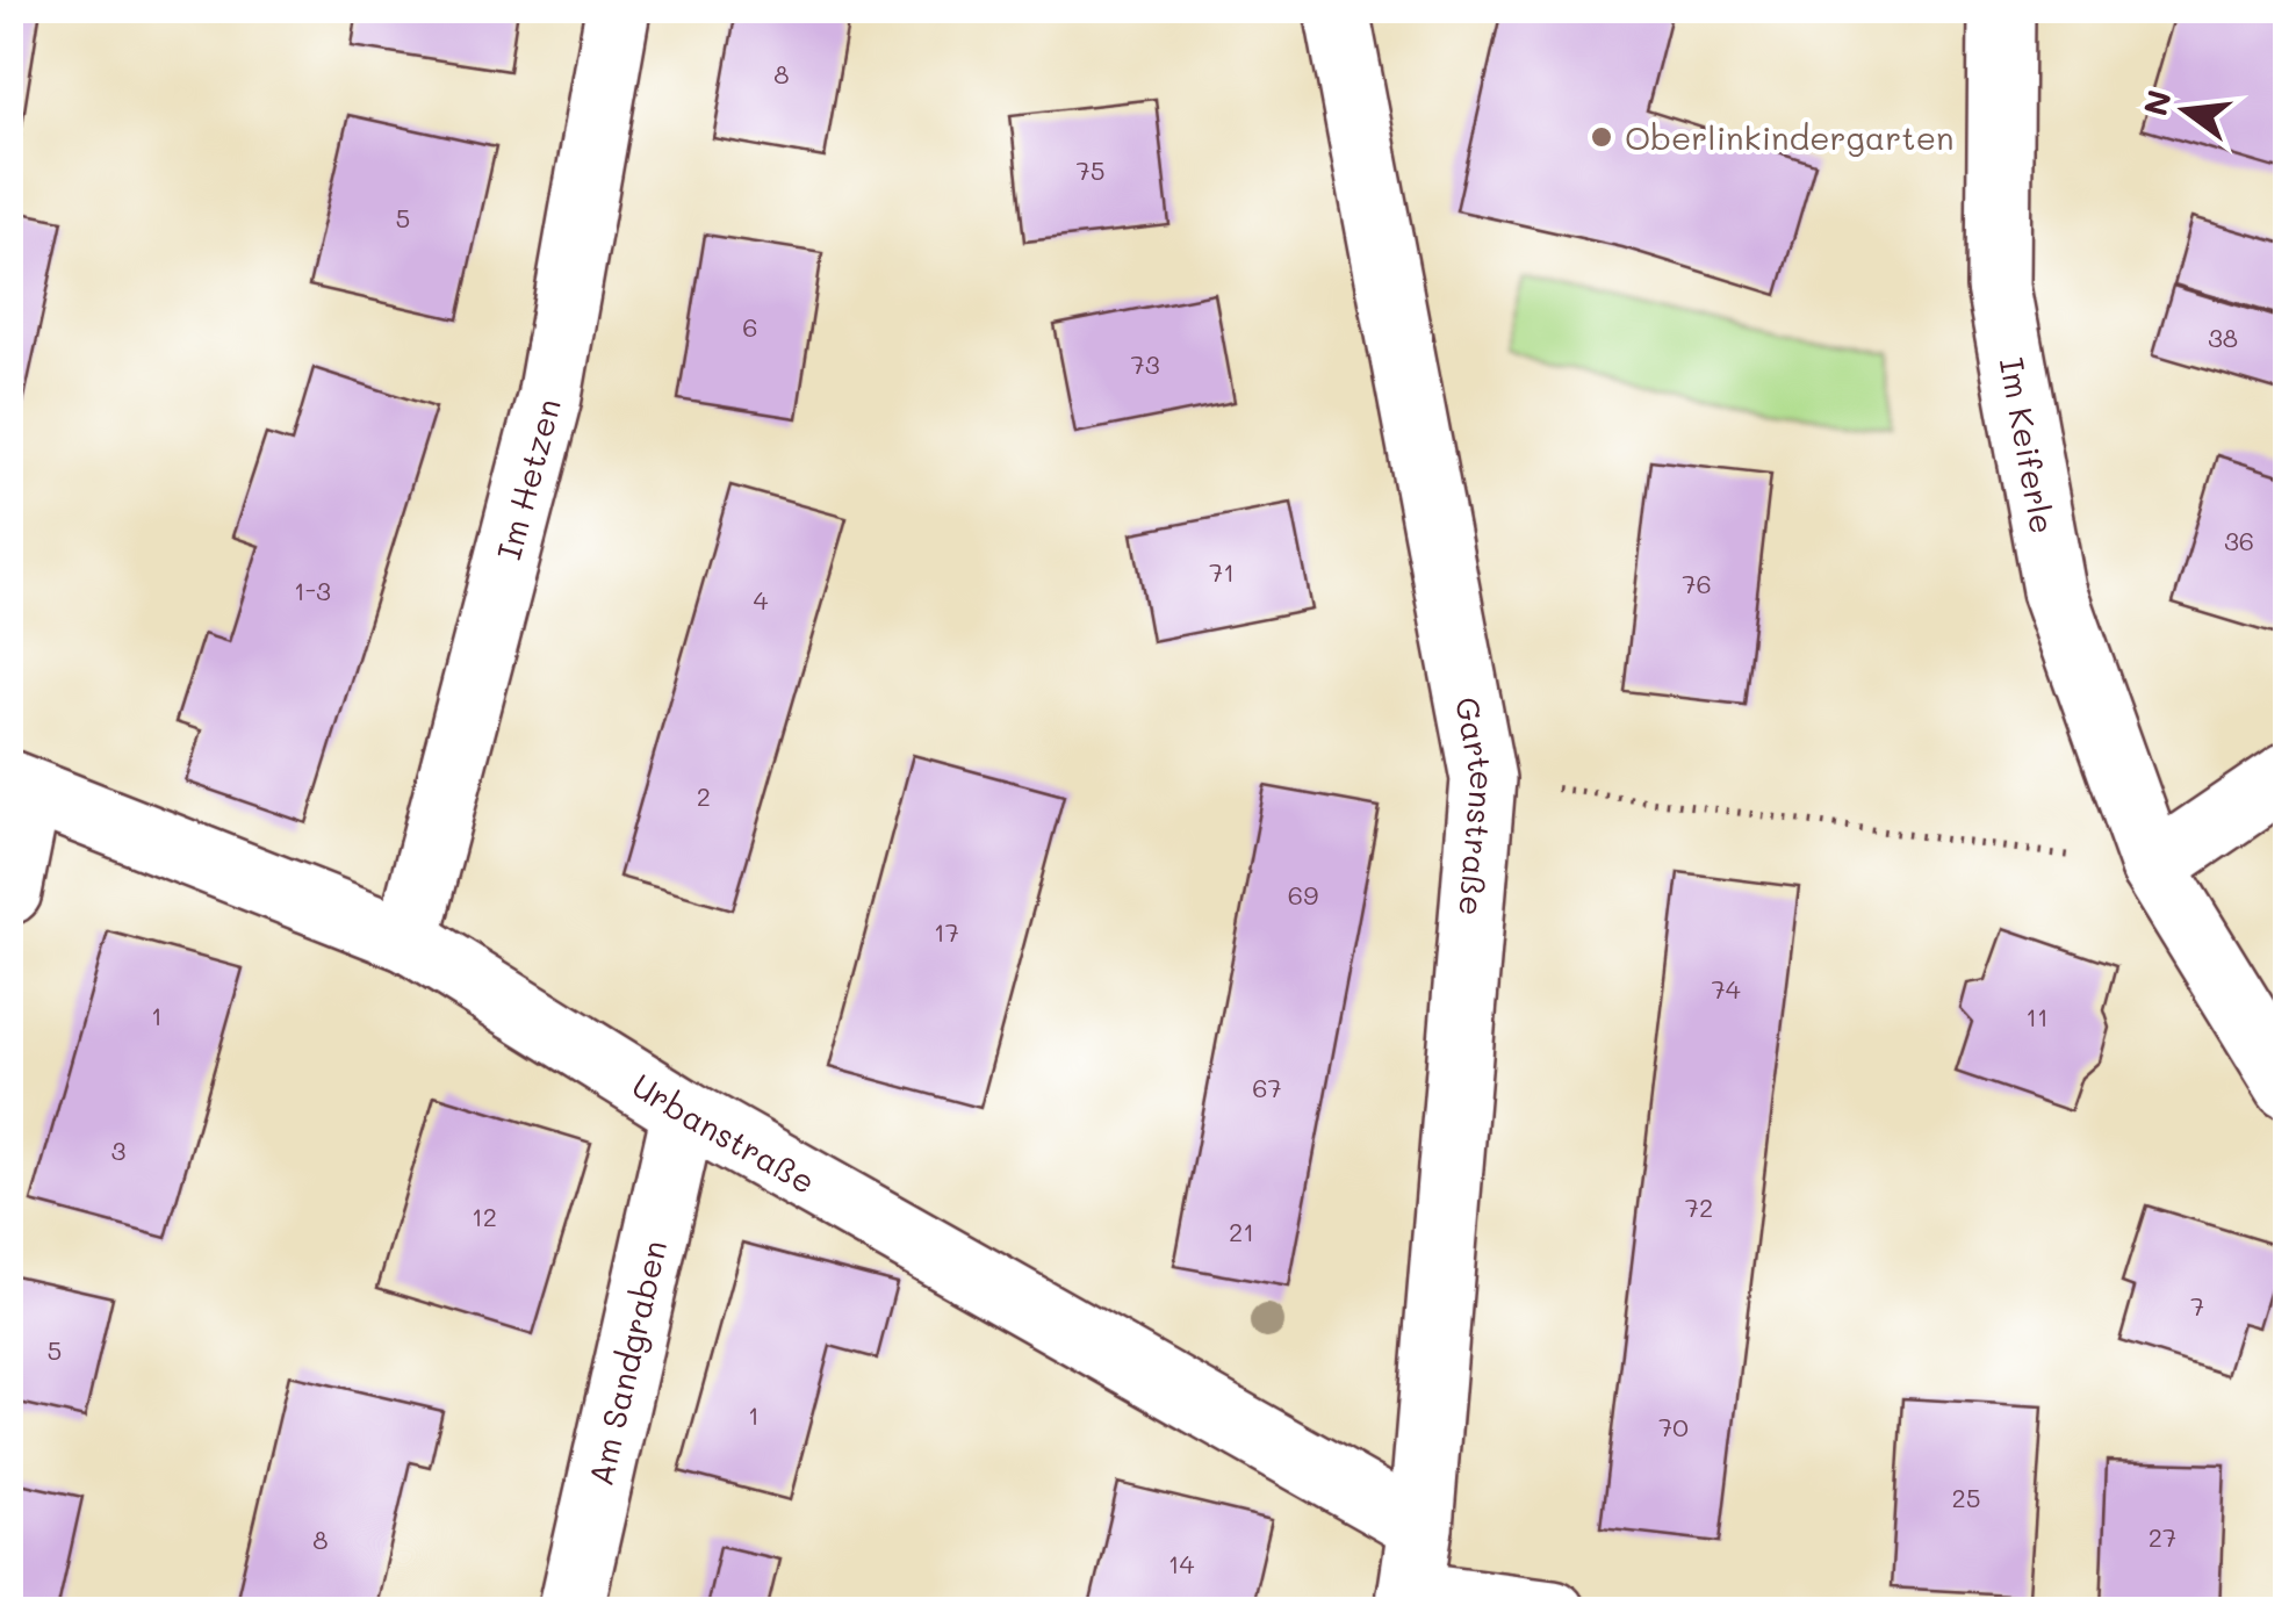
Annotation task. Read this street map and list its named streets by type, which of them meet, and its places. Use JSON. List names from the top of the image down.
{
  "streets": {
    "street": [
      "Im Keiferle",
      "Im Hetzen",
      "Gartenstraße",
      "Urbanstraße",
      "Am Sandgraben"
    ]
  },
  "crossings": [
    ["Im Hetzen", "Urbanstraße"],
    ["Gartenstraße", "Urbanstraße"],
    ["Urbanstraße", "Am Sandgraben"]
  ],
  "places": ["Oberlinkindergarten"],
  "house_numbers": [
    "8",
    "75",
    "5",
    "6",
    "38",
    "73",
    "36",
    "71",
    "76",
    "1-3",
    "4",
    "2",
    "69",
    "17",
    "74",
    "1",
    "11",
    "67",
    "3",
    "72",
    "12",
    "21",
    "7",
    "5",
    "1",
    "70",
    "25",
    "27",
    "8",
    "14"
  ],
  "north": "left"
}
